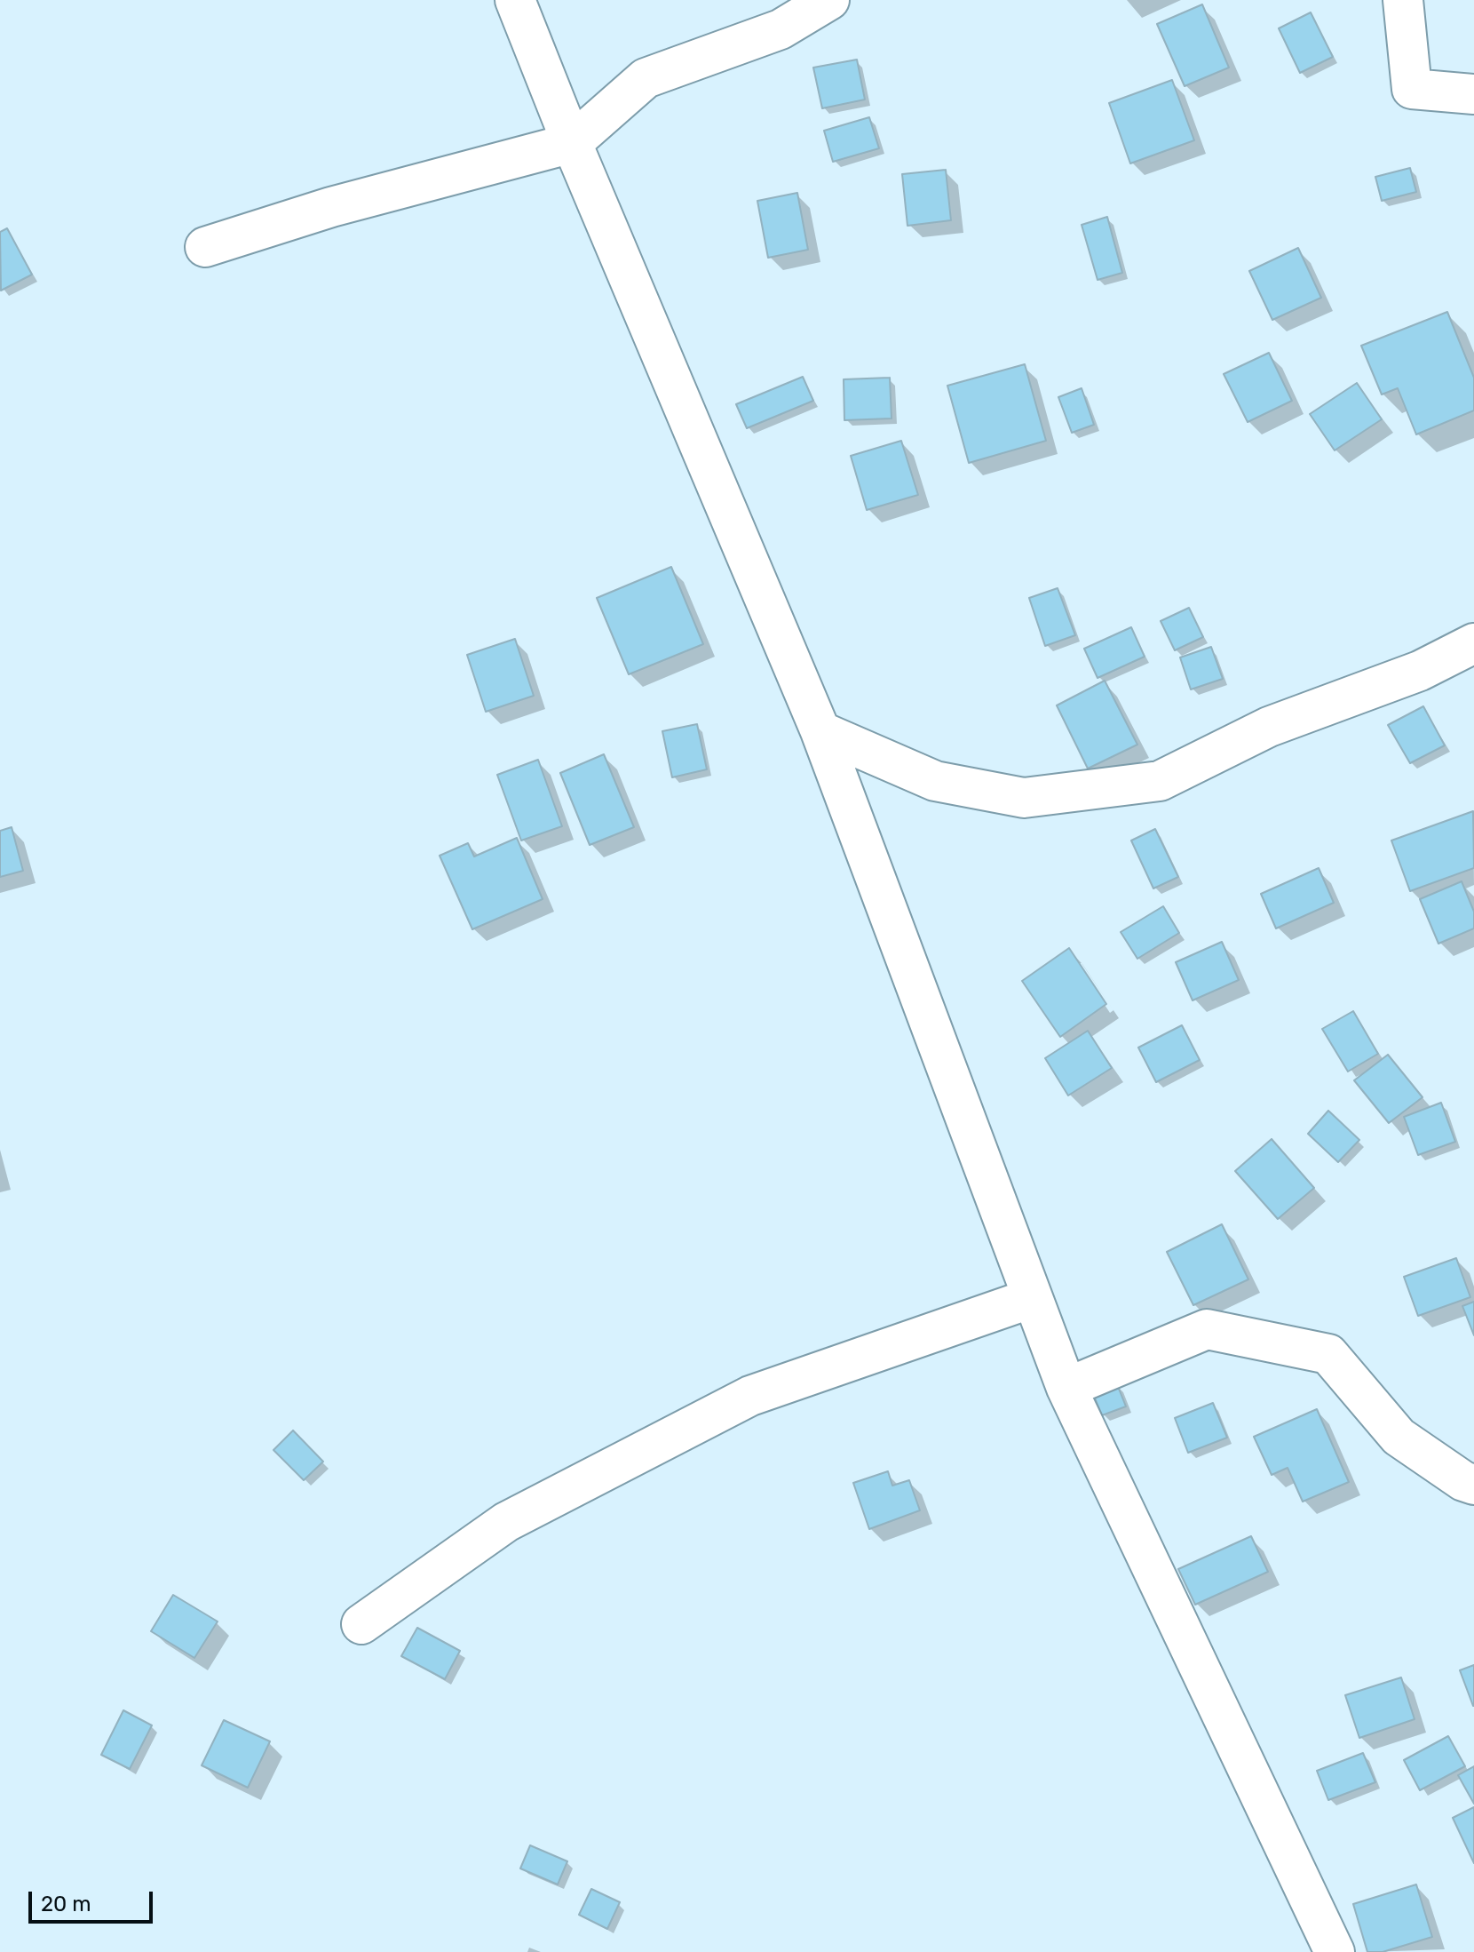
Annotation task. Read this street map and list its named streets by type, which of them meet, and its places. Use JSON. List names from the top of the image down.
{
  "scale_bar": "20 m"
}
